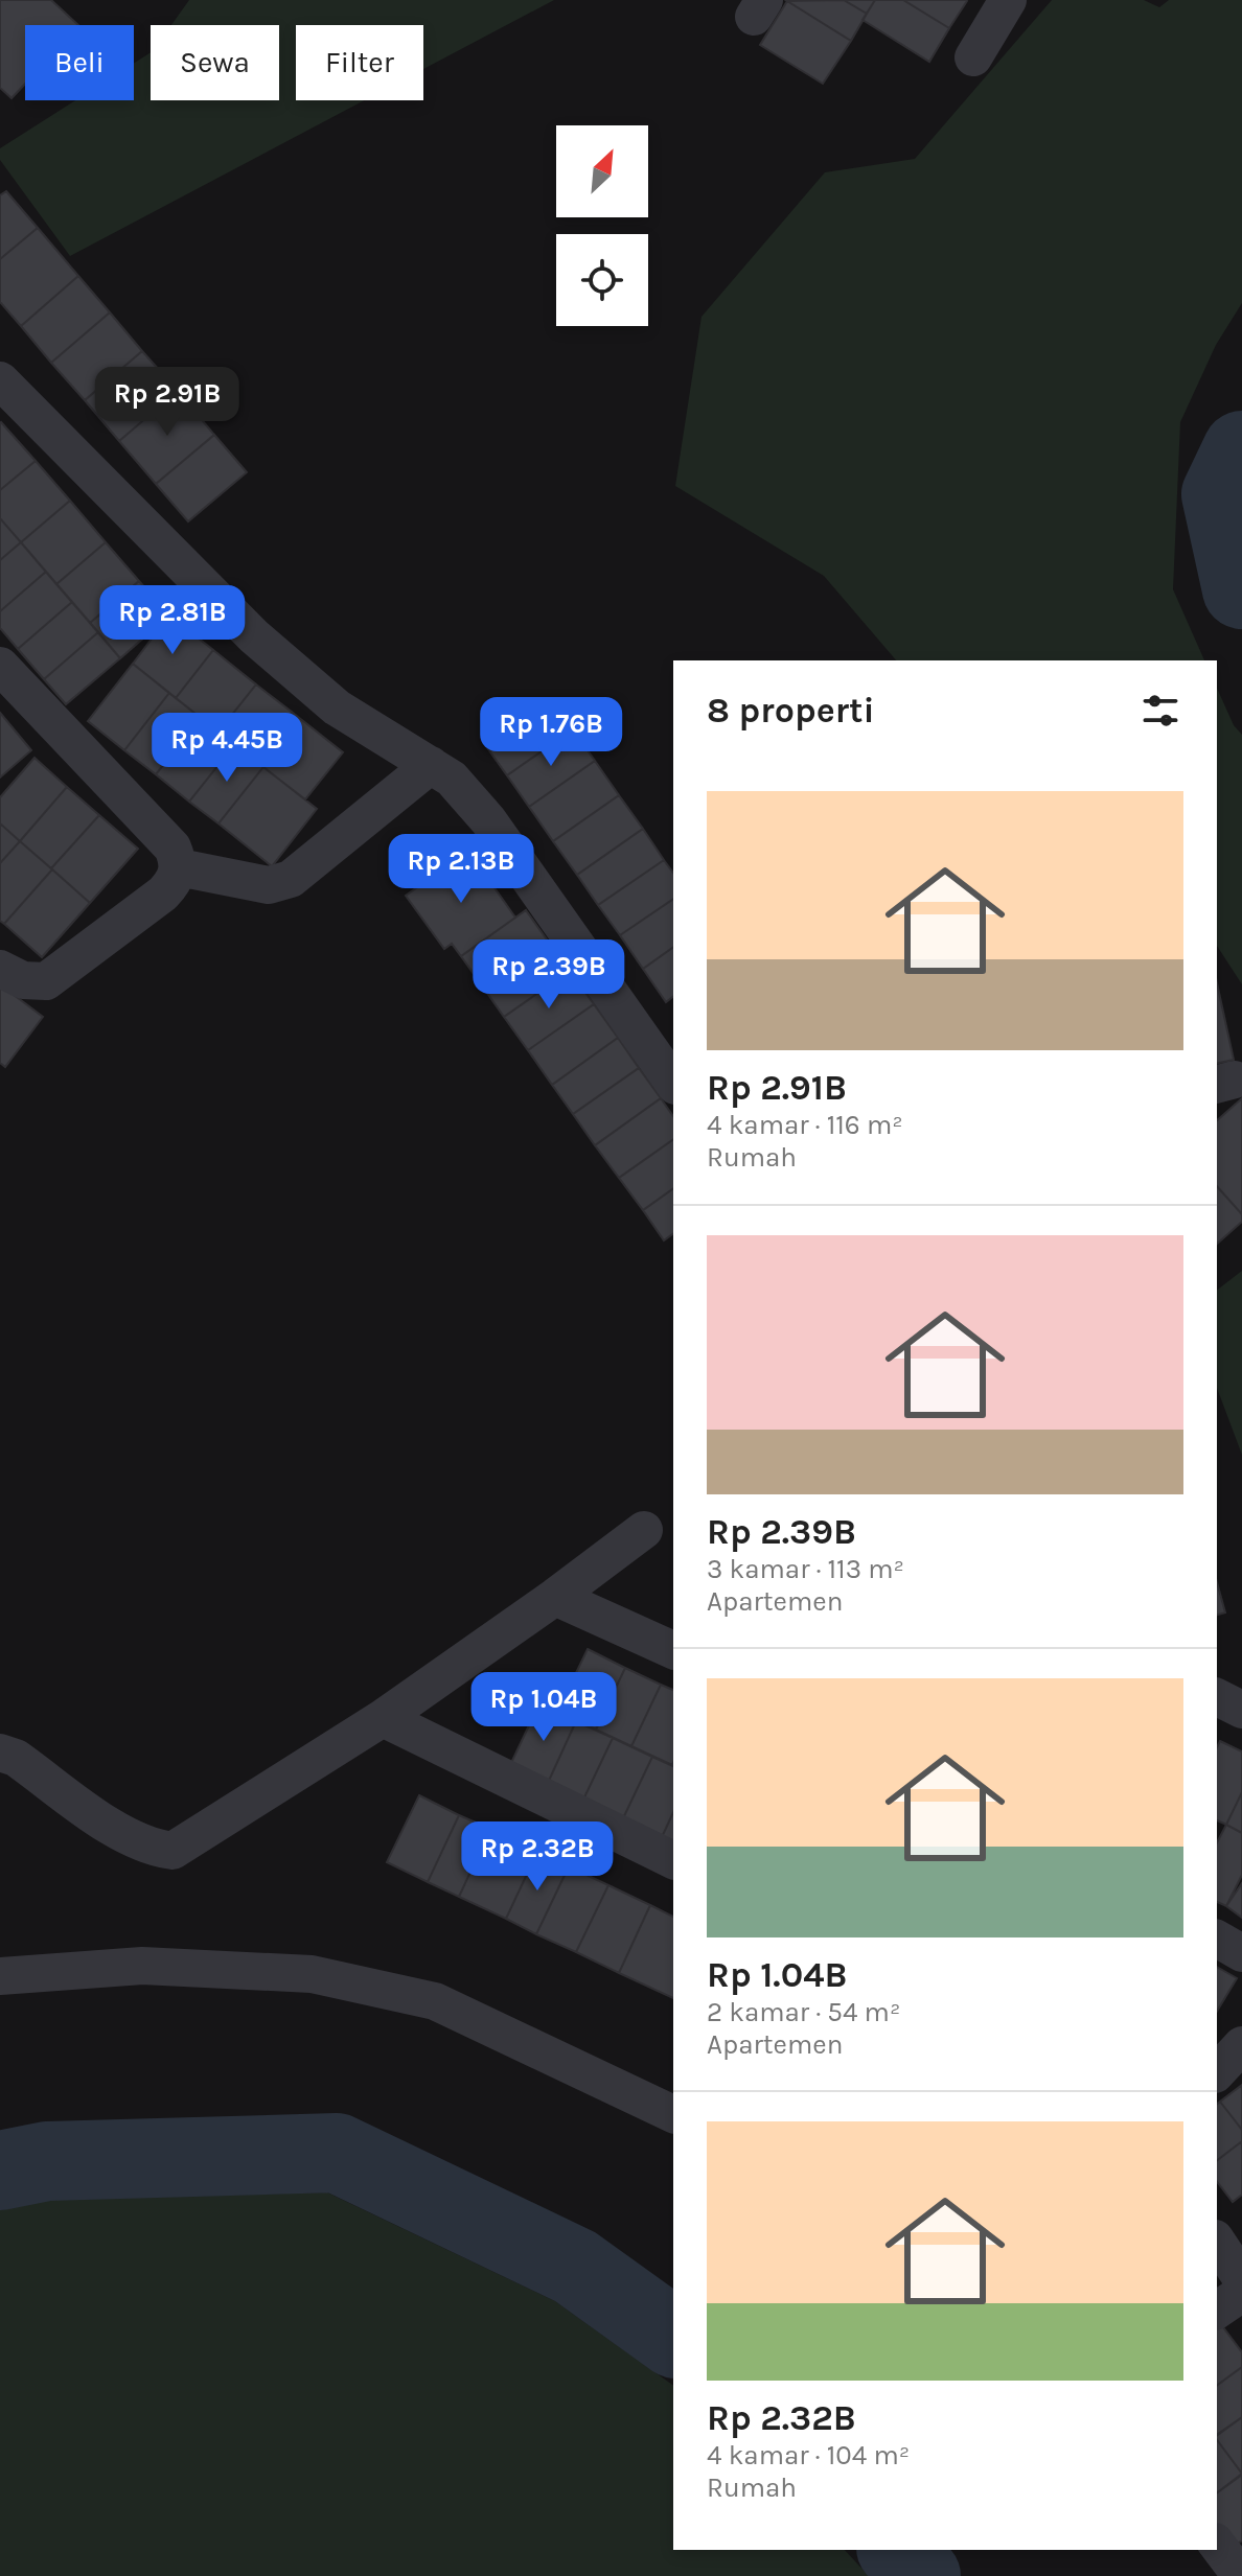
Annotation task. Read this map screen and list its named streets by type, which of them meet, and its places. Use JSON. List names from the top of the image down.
{
  "north": "top right",
  "page": {
    "chip": ["Beli", "Sewa", "Filter"],
    "price": [
      "Rp 2.91B",
      "Rp 2.81B",
      "Rp 1.76B",
      "Rp 4.45B",
      "Rp 2.13B",
      "Rp 2.39B",
      "Rp 1.04B",
      "Rp 2.32B"
    ],
    "heading": "8 properti",
    "list": [
      {
        "name": "Rp 2.91B",
        "note": "4 kamar · 116 m² · Rumah"
      },
      {
        "name": "Rp 2.39B",
        "note": "3 kamar · 113 m² · Apartemen"
      },
      {
        "name": "Rp 1.04B",
        "note": "2 kamar · 54 m² · Apartemen"
      },
      {
        "name": "Rp 2.32B",
        "note": "4 kamar · 104 m² · Rumah"
      }
    ]
  }
}
